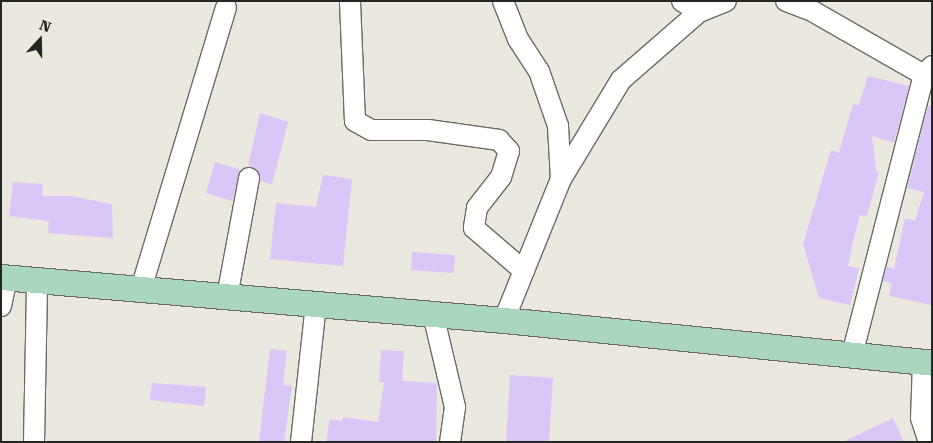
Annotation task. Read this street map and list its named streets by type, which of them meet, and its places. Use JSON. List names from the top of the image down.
{
  "north": "top"
}
